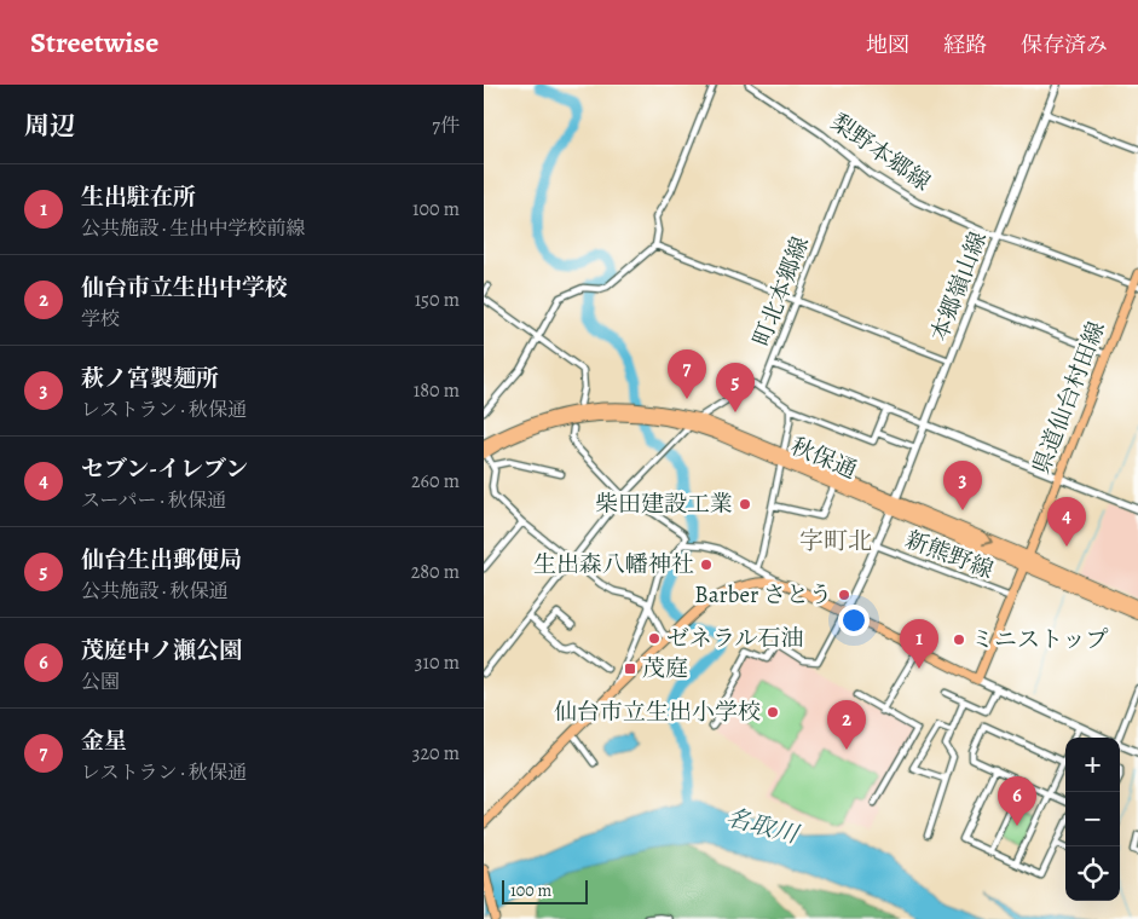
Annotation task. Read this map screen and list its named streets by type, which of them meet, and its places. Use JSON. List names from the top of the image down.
{
  "streets": {
    "highway": ["秋保通"],
    "main road": ["県道仙台村田線"],
    "street": [
      "梨野本郷線",
      "本郷嶺山線",
      "町北本郷線",
      "新熊野線"
    ]
  },
  "crossings": [
    ["梨野本郷線", "本郷嶺山線"],
    ["梨野本郷線", "町北本郷線"],
    ["梨野本郷線", "県道仙台村田線"],
    ["本郷嶺山線", "秋保通"],
    ["本郷嶺山線", "新熊野線"],
    ["県道仙台村田線", "秋保通"],
    ["県道仙台村田線", "新熊野線"]
  ],
  "districts": ["字町北"],
  "water": ["名取川"],
  "places": {
    "other": [
      "柴田建設工業",
      "生出森八幡神社",
      "Barber さとう",
      "ゼネラル石油",
      "ミニストップ",
      "仙台市立生出小学校"
    ],
    "transit": ["茂庭"]
  },
  "scale_bar": "100 m",
  "page": {
    "header": "Streetwise",
    "nav": ["地図", "経路", "保存済み"],
    "heading": ["周辺", "7件"],
    "list": [
      {
        "mark": "1",
        "name": "生出駐在所",
        "note": "公共施設 · 生出中学校前線",
        "value": "100 m"
      },
      {
        "mark": "2",
        "name": "仙台市立生出中学校",
        "note": "学校",
        "value": "150 m"
      },
      {
        "mark": "3",
        "name": "萩ノ宮製麺所",
        "note": "レストラン · 秋保通",
        "value": "180 m"
      },
      {
        "mark": "4",
        "name": "セブン-イレブン",
        "note": "スーパー · 秋保通",
        "value": "260 m"
      },
      {
        "mark": "5",
        "name": "仙台生出郵便局",
        "note": "公共施設 · 秋保通",
        "value": "280 m"
      },
      {
        "mark": "6",
        "name": "茂庭中ノ瀬公園",
        "note": "公園",
        "value": "310 m"
      },
      {
        "mark": "7",
        "name": "金星",
        "note": "レストラン · 秋保通",
        "value": "320 m"
      }
    ],
    "pins": [
      "7",
      "5",
      "3",
      "4",
      "1",
      "2",
      "6"
    ],
    "map_buttons": ["+", "−"],
    "scale": "100 m"
  }
}
